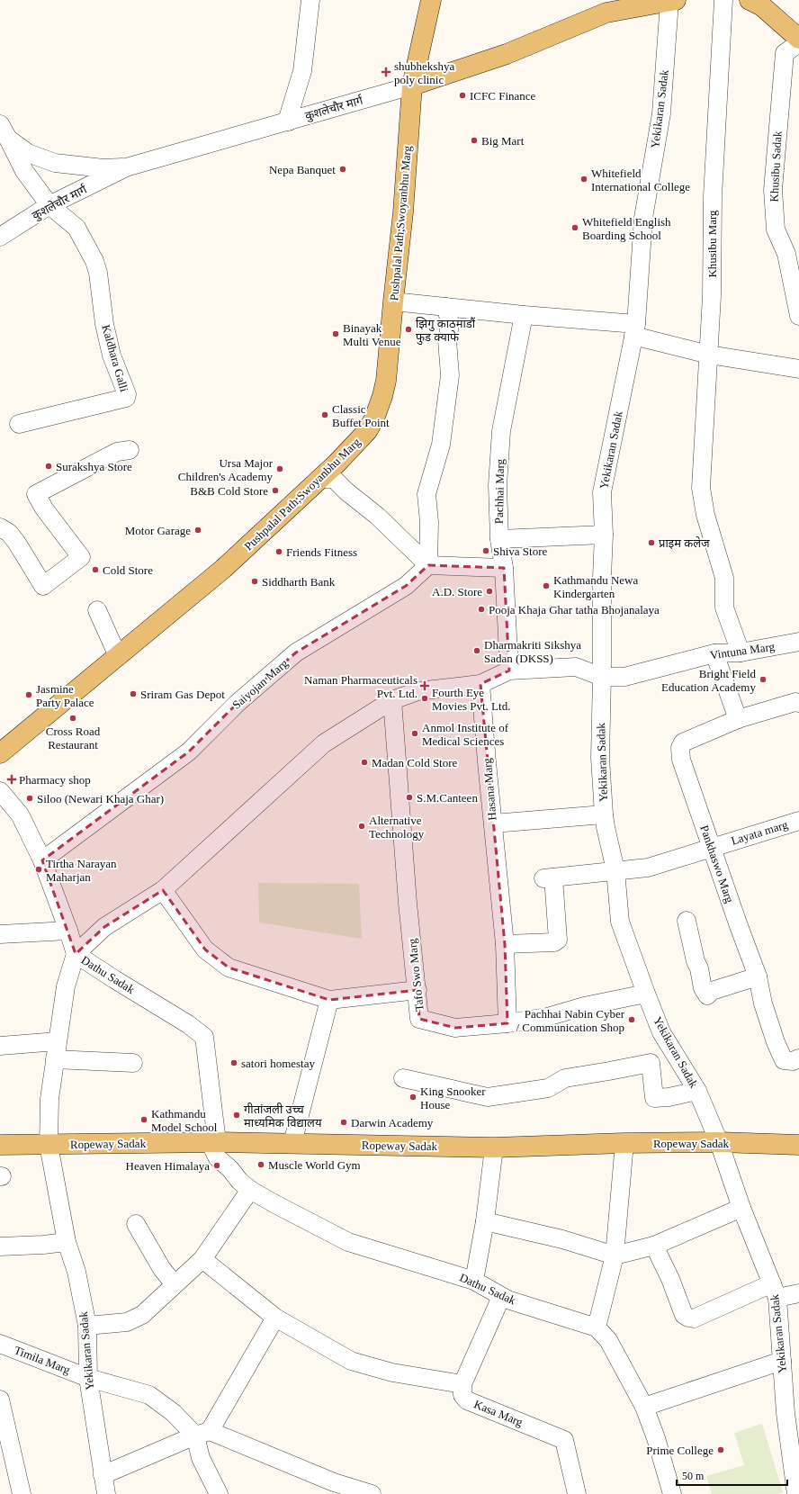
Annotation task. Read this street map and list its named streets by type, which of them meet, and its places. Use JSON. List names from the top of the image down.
{
  "streets": {
    "main road": ["कुशलेचौर मार्ग", "Pushpalal Path;Swoyanbhu Marg", "Ropeway Sadak"],
    "street": [
      "Yekikaran Sadak",
      "Khusibu Sadak",
      "Khusibu Marg",
      "Kaldhara Galli",
      "Pachhai Marg",
      "Vintuna Marg",
      "Saiyojan Marg",
      "Hasana Marg",
      "Layata marg",
      "Pankhaswo Marg",
      "Dathu Sadak",
      "Tafo Swo Marg",
      "Timila Marg",
      "Kasa Marg"
    ]
  },
  "crossings": [
    ["कुशलेचौर मार्ग", "Yekikaran Sadak"],
    ["कुशलेचौर मार्ग", "Pushpalal Path;Swoyanbhu Marg"],
    ["कुशलेचौर मार्ग", "Kaldhara Galli"],
    ["Yekikaran Sadak", "Vintuna Marg"],
    ["Yekikaran Sadak", "Layata marg"],
    ["Yekikaran Sadak", "Dathu Sadak"],
    ["Yekikaran Sadak", "Tafo Swo Marg"],
    ["Yekikaran Sadak", "Ropeway Sadak"],
    ["Yekikaran Sadak", "Timila Marg"],
    ["Khusibu Marg", "Vintuna Marg"],
    ["Saiyojan Marg", "Dathu Sadak"],
    ["Hasana Marg", "Layata marg"],
    ["Hasana Marg", "Tafo Swo Marg"],
    ["Layata marg", "Pankhaswo Marg"],
    ["Dathu Sadak", "Ropeway Sadak"]
  ],
  "places": {
    "health": ["shubhekshya poly clinic", "Naman Pharmaceuticals Pvt. Ltd.", "Pharmacy shop"],
    "other": [
      "ICFC Finance",
      "Big Mart",
      "Nepa Banquet",
      "Whitefield International College",
      "Whitefield English Boarding School",
      "झिगु काठमाडौं फुड क्याफे",
      "Binayak Multi Venue",
      "Classic Buffet Point",
      "Surakshya Store",
      "Ursa Major Children's Academy",
      "B&B Cold Store",
      "Motor Garage",
      "प्राइम कलेज",
      "Shiva Store",
      "Friends Fitness",
      "Cold Store",
      "Siddharth Bank",
      "Kathmandu Newa Kindergarten",
      "A.D. Store",
      "Pooja Khaja Ghar tatha Bhojanalaya",
      "Dharmakriti Sikshya Sadan (DKSS)",
      "Bright Field Education Academy",
      "Sriram Gas Depot",
      "Jasmine Party Palace",
      "Fourth Eye Movies Pvt. Ltd.",
      "Cross Road Restaurant",
      "Anmol Institute of Medical Sciences",
      "Madan Cold Store",
      "S.M.Canteen",
      "Siloo (Newari Khaja Ghar)",
      "Alternative Technology",
      "Tirtha Narayan Maharjan",
      "Pachhai Nabin Cyber / Communication Shop",
      "satori homestay",
      "King Snooker House",
      "गीतांजली उच्च माध्यमिक विद्यालय",
      "Kathmandu Model School",
      "Darwin Academy",
      "Muscle World Gym",
      "Heaven Himalaya",
      "Prime College"
    ]
  },
  "scale_bar": "50 m"
}
